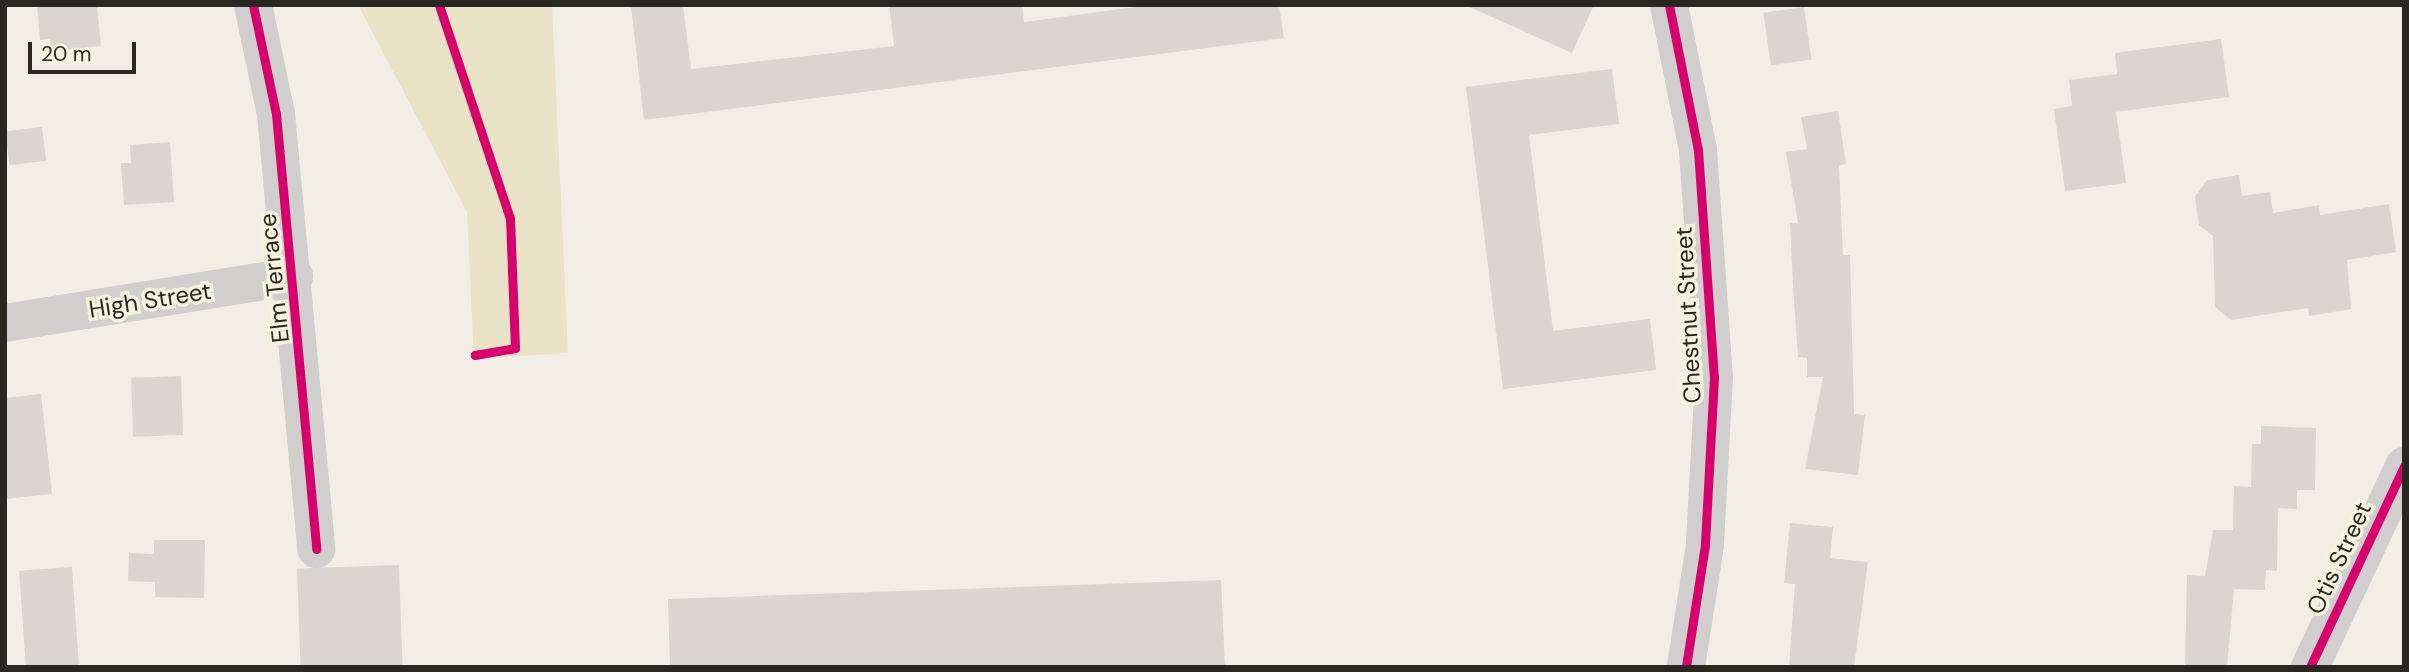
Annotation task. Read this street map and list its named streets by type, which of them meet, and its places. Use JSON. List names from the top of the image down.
{
  "streets": {
    "street": [
      "Elm Terrace",
      "High Street",
      "Chestnut Street",
      "Otis Street"
    ]
  },
  "crossings": [
    ["Elm Terrace", "High Street"]
  ],
  "scale_bar": "20 m"
}
